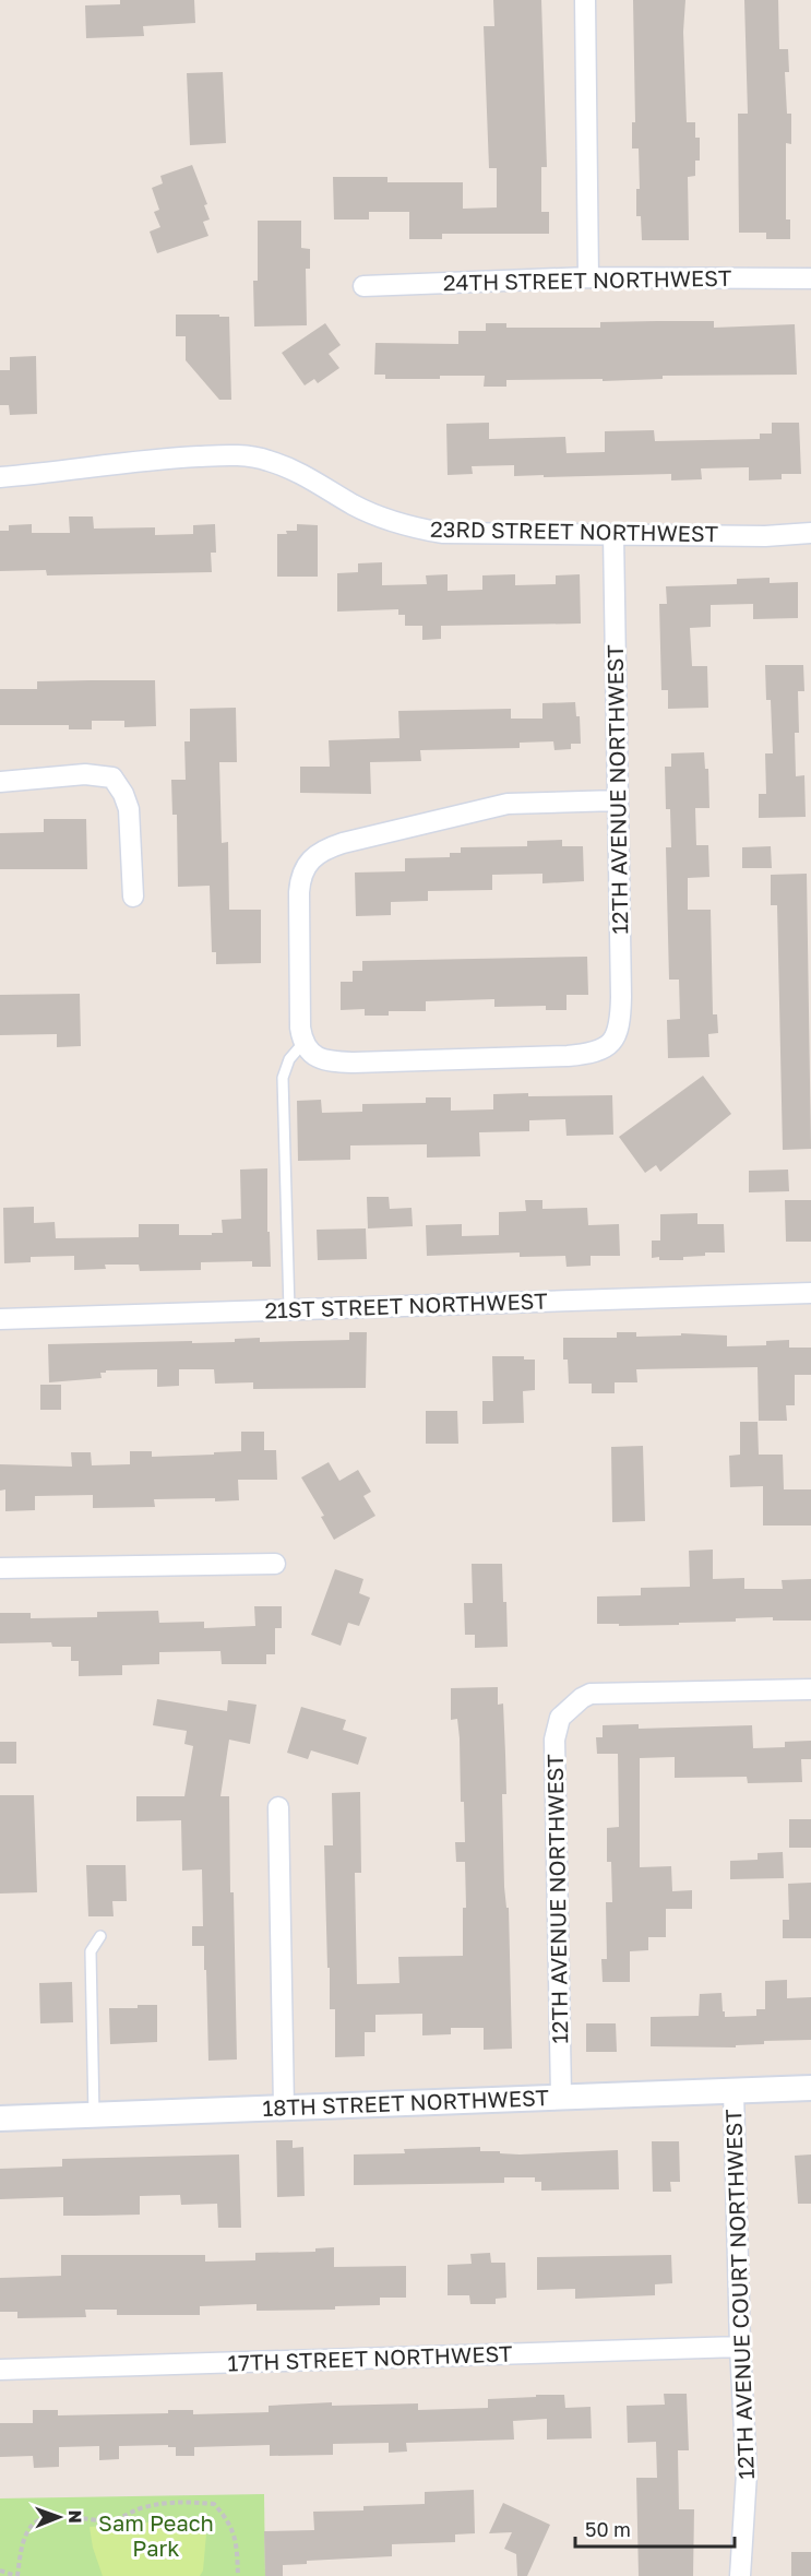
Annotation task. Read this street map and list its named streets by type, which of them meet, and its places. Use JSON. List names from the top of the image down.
{
  "streets": {
    "street": [
      "24TH STREET NORTHWEST",
      "23RD STREET NORTHWEST",
      "12TH AVENUE NORTHWEST",
      "21ST STREET NORTHWEST",
      "18TH STREET NORTHWEST",
      "12TH AVENUE COURT NORTHWEST",
      "17TH STREET NORTHWEST"
    ]
  },
  "crossings": [
    ["23RD STREET NORTHWEST", "12TH AVENUE NORTHWEST"],
    ["12TH AVENUE NORTHWEST", "18TH STREET NORTHWEST"],
    ["18TH STREET NORTHWEST", "12TH AVENUE COURT NORTHWEST"],
    ["12TH AVENUE COURT NORTHWEST", "17TH STREET NORTHWEST"]
  ],
  "parks": ["Sam Peach Park"],
  "scale_bar": "50 m",
  "north": "right"
}
